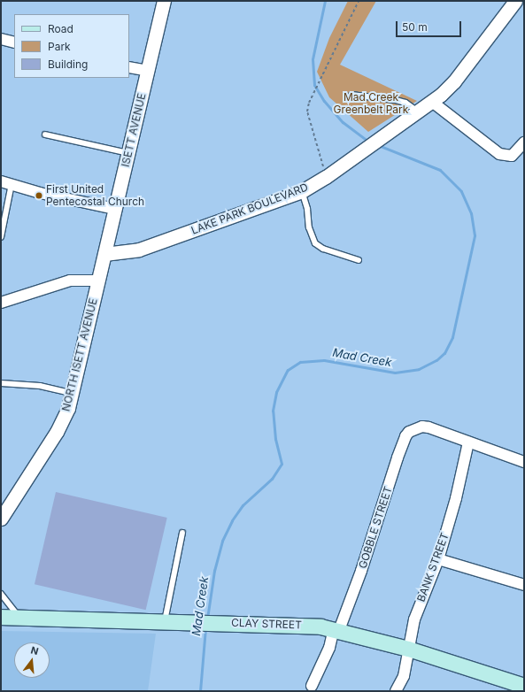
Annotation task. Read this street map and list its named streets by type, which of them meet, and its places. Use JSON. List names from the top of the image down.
{
  "streets": {
    "main road": ["CLAY STREET"],
    "street": [
      "ISETT AVENUE",
      "LAKE PARK BOULEVARD",
      "NORTH ISETT AVENUE",
      "GOBBLE STREET",
      "BANK STREET"
    ]
  },
  "crossings": [
    ["ISETT AVENUE", "LAKE PARK BOULEVARD"],
    ["ISETT AVENUE", "NORTH ISETT AVENUE"],
    ["GOBBLE STREET", "BANK STREET"],
    ["GOBBLE STREET", "CLAY STREET"],
    ["BANK STREET", "CLAY STREET"]
  ],
  "water": ["Mad Creek"],
  "parks": ["Mad Creek Greenbelt Park"],
  "places": ["First United Pentecostal Church"],
  "legend": ["Road", "Park", "Building"],
  "scale_bar": "50 m",
  "north": "top"
}
